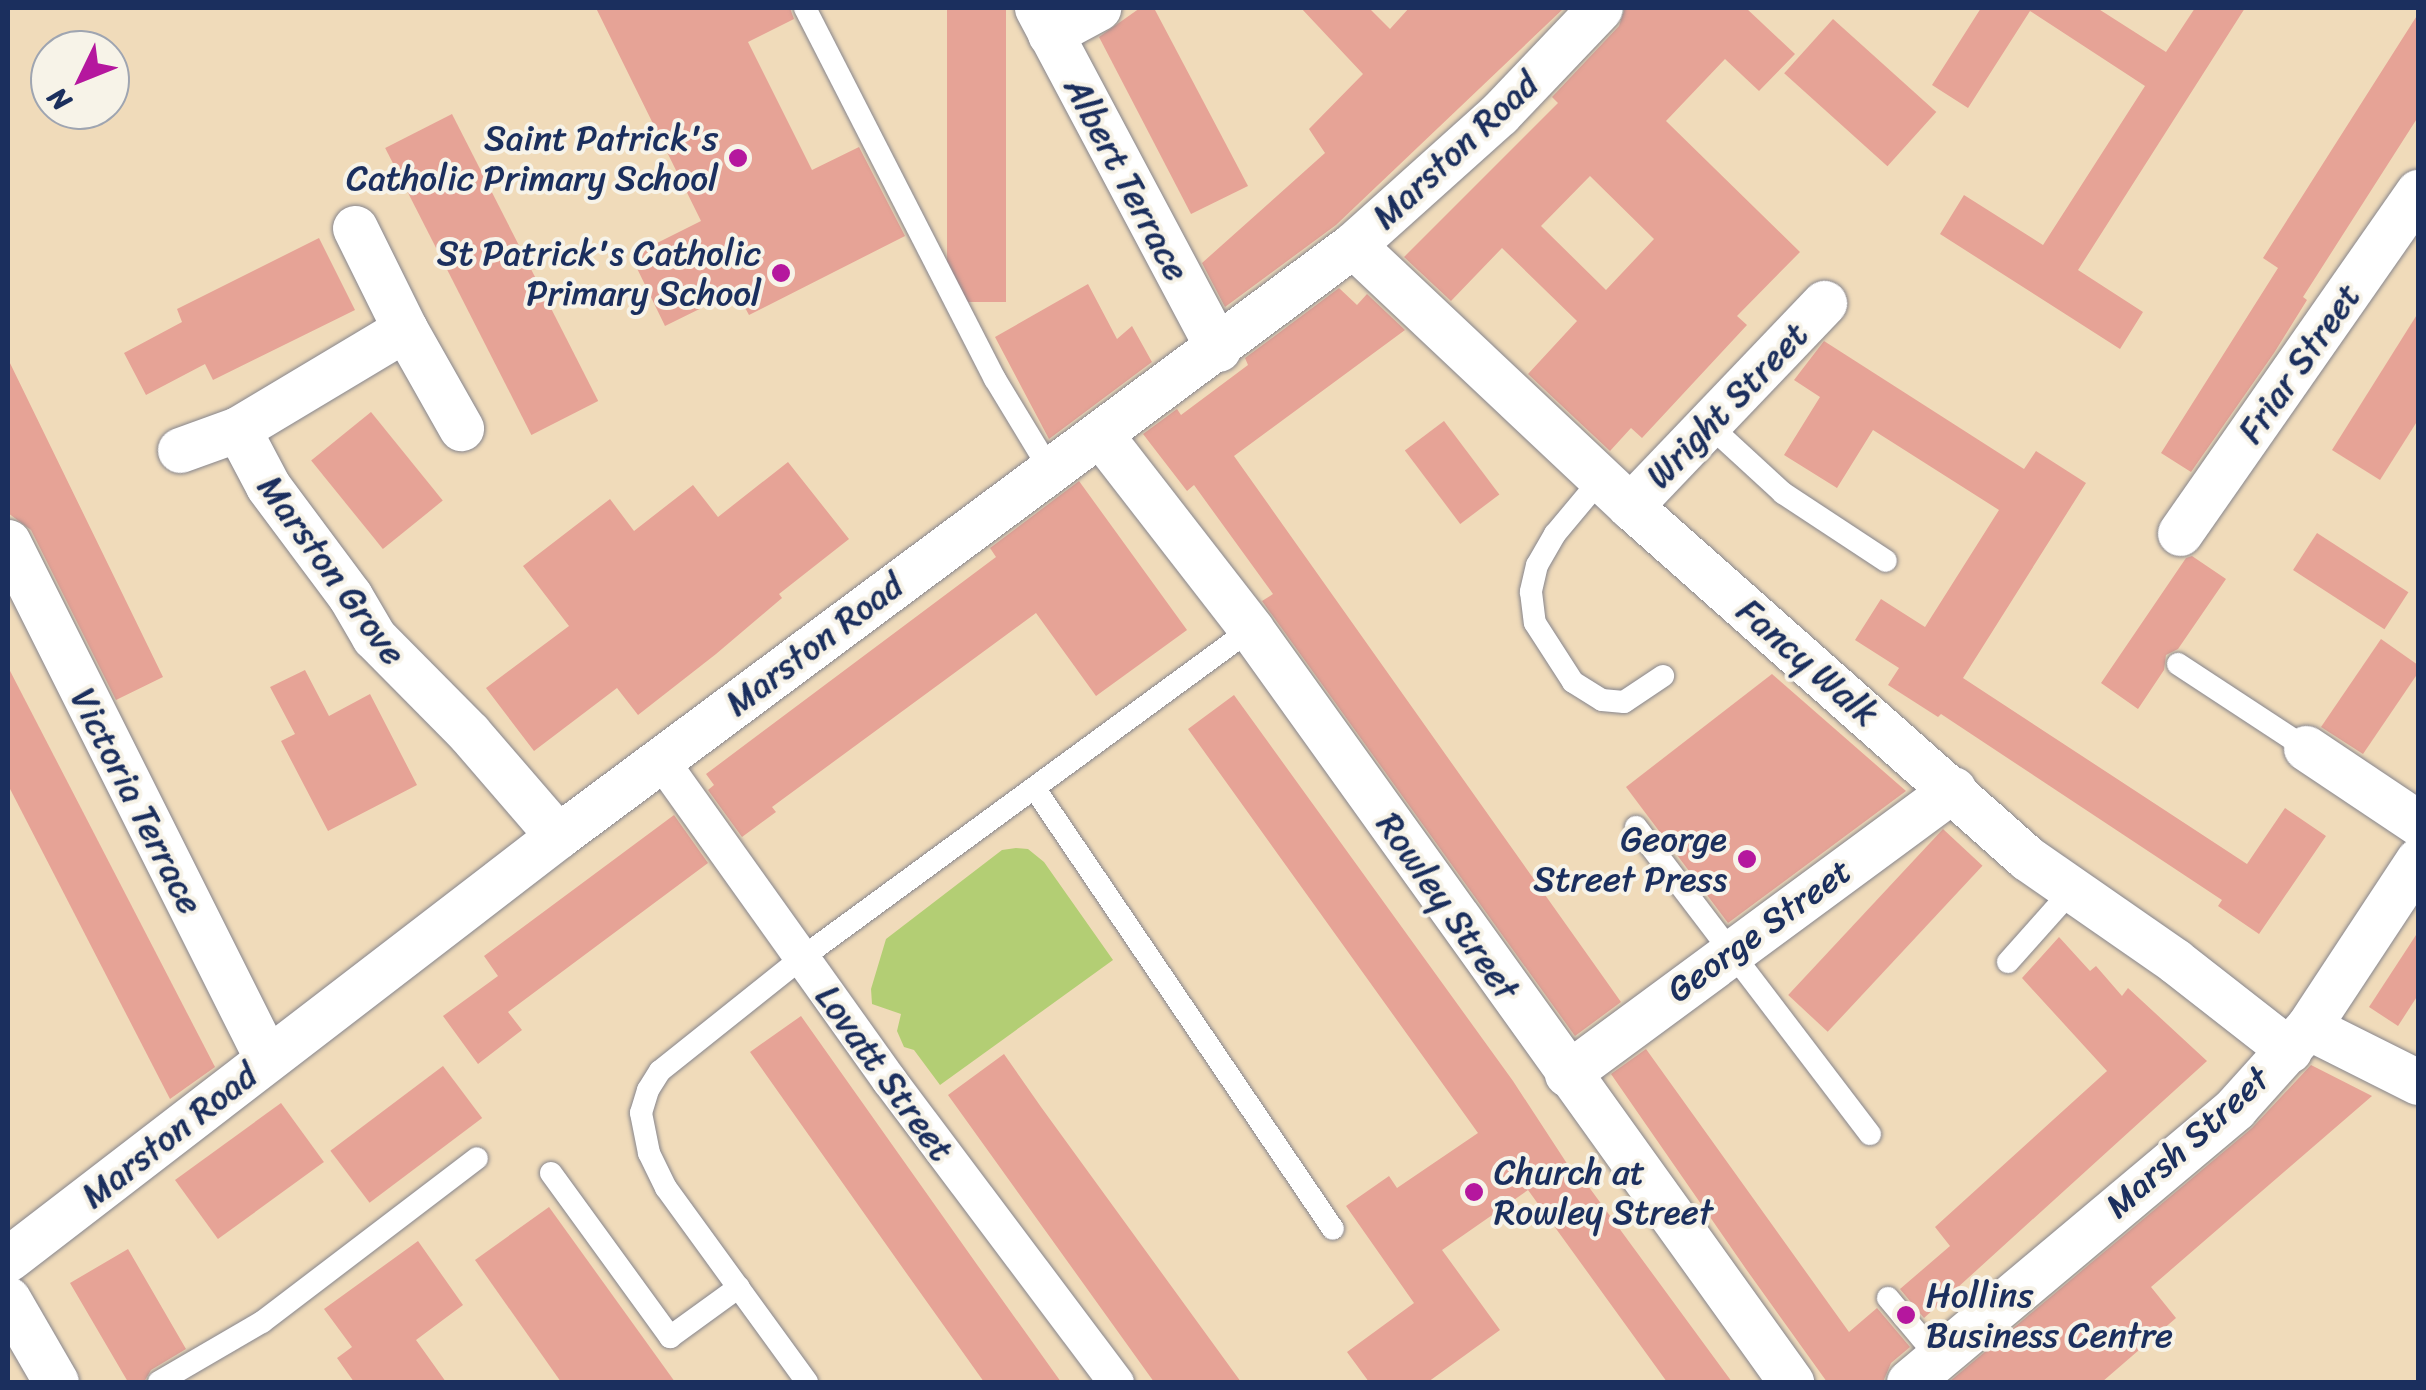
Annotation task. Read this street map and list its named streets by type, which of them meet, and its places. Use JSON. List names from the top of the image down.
{
  "streets": {
    "street": [
      "Marston Road",
      "Albert Terrace",
      "Friar Street",
      "Wright Street",
      "Marston Grove",
      "Fancy Walk",
      "Victoria Terrace",
      "Rowley Street",
      "George Street",
      "Lovatt Street",
      "Marsh Street"
    ]
  },
  "crossings": [
    ["Marston Road", "Albert Terrace"],
    ["Marston Road", "Marston Grove"],
    ["Marston Road", "Fancy Walk"],
    ["Marston Road", "Victoria Terrace"],
    ["Marston Road", "Rowley Street"],
    ["Marston Road", "Lovatt Street"],
    ["Wright Street", "Fancy Walk"],
    ["Fancy Walk", "George Street"],
    ["Fancy Walk", "Marsh Street"],
    ["Rowley Street", "George Street"]
  ],
  "places": [
    "Saint Patrick's Catholic Primary School",
    "St Patrick's Catholic Primary School",
    "George Street Press",
    "Church at Rowley Street",
    "Hollins Business Centre"
  ],
  "north": "bottom left"
}
